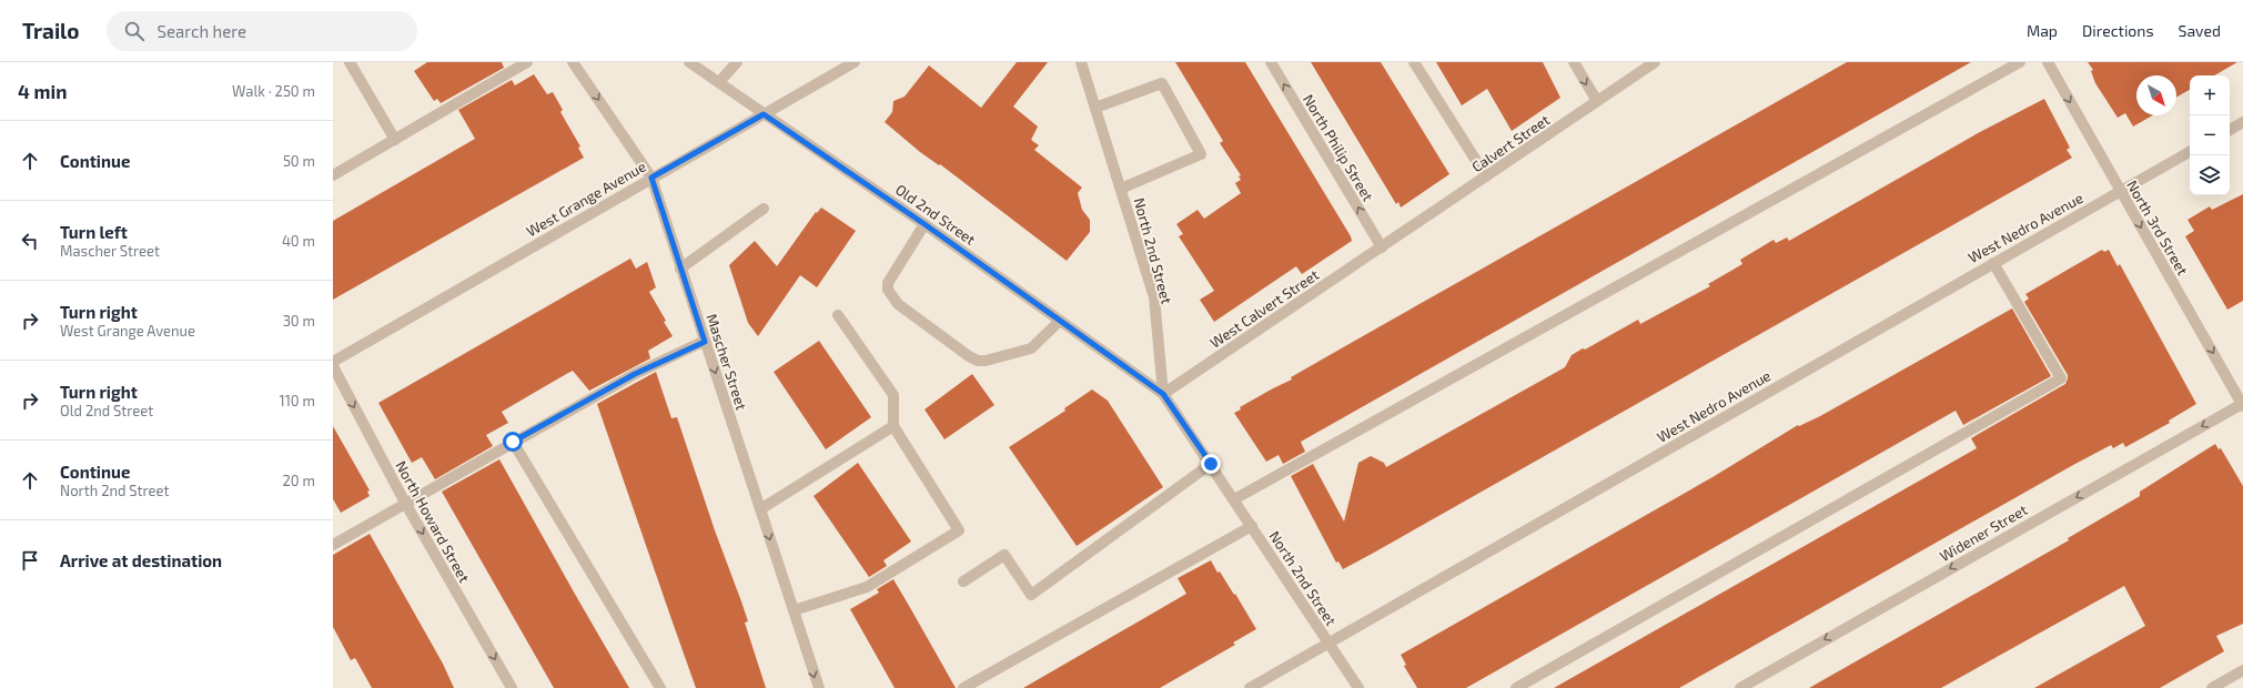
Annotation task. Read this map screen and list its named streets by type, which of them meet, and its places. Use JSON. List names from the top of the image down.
{
  "streets": {
    "street": [
      "Calvert Street",
      "North Philip Street",
      "West Grange Avenue",
      "Old 2nd Street",
      "West Nedro Avenue",
      "North 3rd Street",
      "North 2nd Street",
      "West Calvert Street",
      "Mascher Street",
      "North Howard Street",
      "Widener Street"
    ]
  },
  "crossings": [
    ["Calvert Street", "North Philip Street"],
    ["Calvert Street", "West Calvert Street"],
    ["North Philip Street", "West Calvert Street"],
    ["West Grange Avenue", "Old 2nd Street"],
    ["West Grange Avenue", "Mascher Street"],
    ["Old 2nd Street", "North 2nd Street"],
    ["Old 2nd Street", "West Calvert Street"],
    ["West Nedro Avenue", "North 3rd Street"],
    ["West Nedro Avenue", "North 2nd Street"],
    ["North 3rd Street", "Widener Street"],
    ["North 2nd Street", "West Calvert Street"]
  ],
  "one_way": [
    "North Philip Street",
    "North 3rd Street",
    "Mascher Street",
    "North Howard Street",
    "Widener Street"
  ],
  "north": "bottom right",
  "page": {
    "header": "Trailo",
    "search": "Search here",
    "nav": ["Map", "Directions", "Saved"],
    "heading": ["4 min", "Walk · 250 m"],
    "map_buttons": ["+", "−"],
    "list": [
      ["Continue", "50 m"],
      ["Turn left", "Mascher Street", "40 m"],
      ["Turn right", "West Grange Avenue", "30 m"],
      ["Turn right", "Old 2nd Street", "110 m"],
      ["Continue", "North 2nd Street", "20 m"],
      "Arrive at destination"
    ]
  }
}
